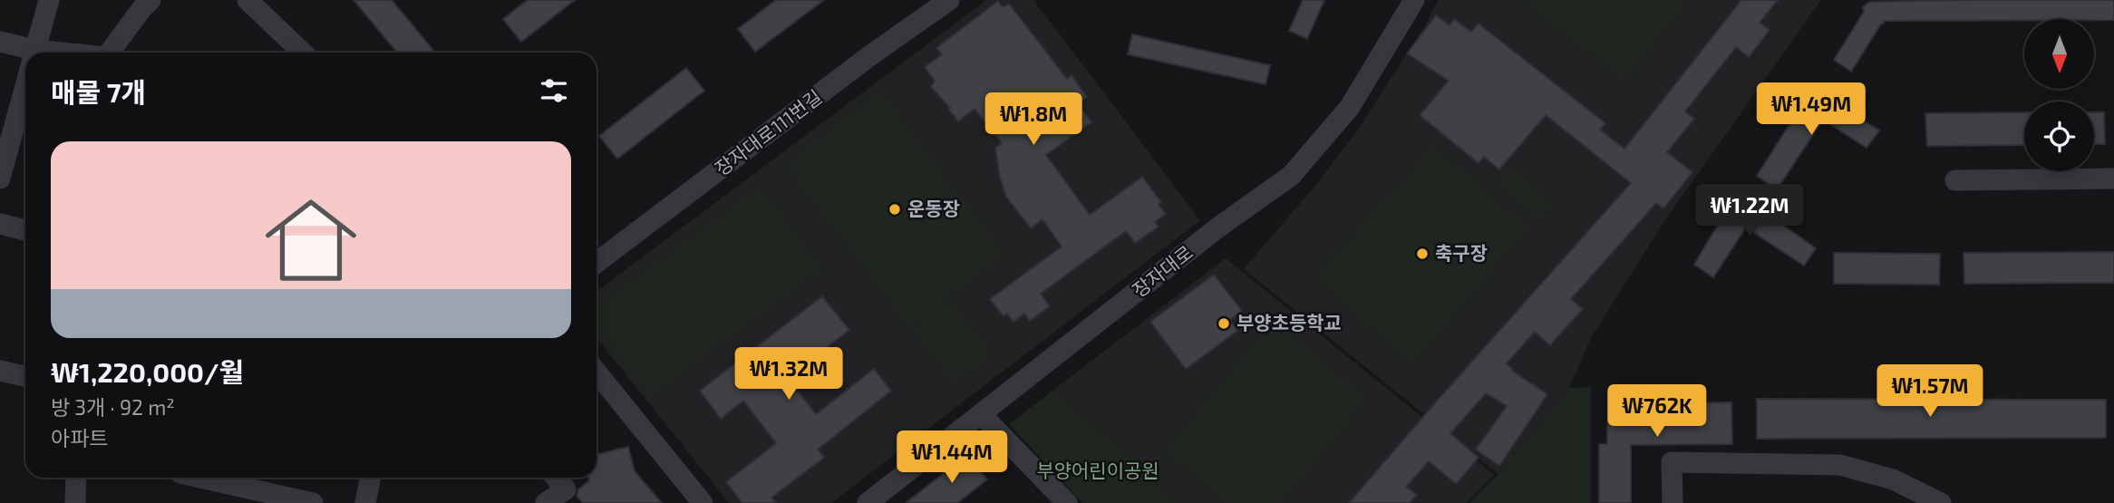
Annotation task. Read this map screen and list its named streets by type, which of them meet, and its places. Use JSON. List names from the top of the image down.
{
  "streets": {
    "street": ["장자대로111번길", "장자대로"]
  },
  "parks": ["부양어린이공원"],
  "places": ["운동장", "축구장", "부양초등학교"],
  "north": "bottom",
  "page": {
    "heading": "매물 7개",
    "price": [
      "₩1.49M",
      "₩1.8M",
      "₩1.22M",
      "₩1.32M",
      "₩1.57M",
      "₩762K",
      "₩1.44M"
    ],
    "list": [
      {
        "name": "₩1,220,000/월",
        "note": "방 3개 · 92 m² · 아파트"
      }
    ]
  }
}
